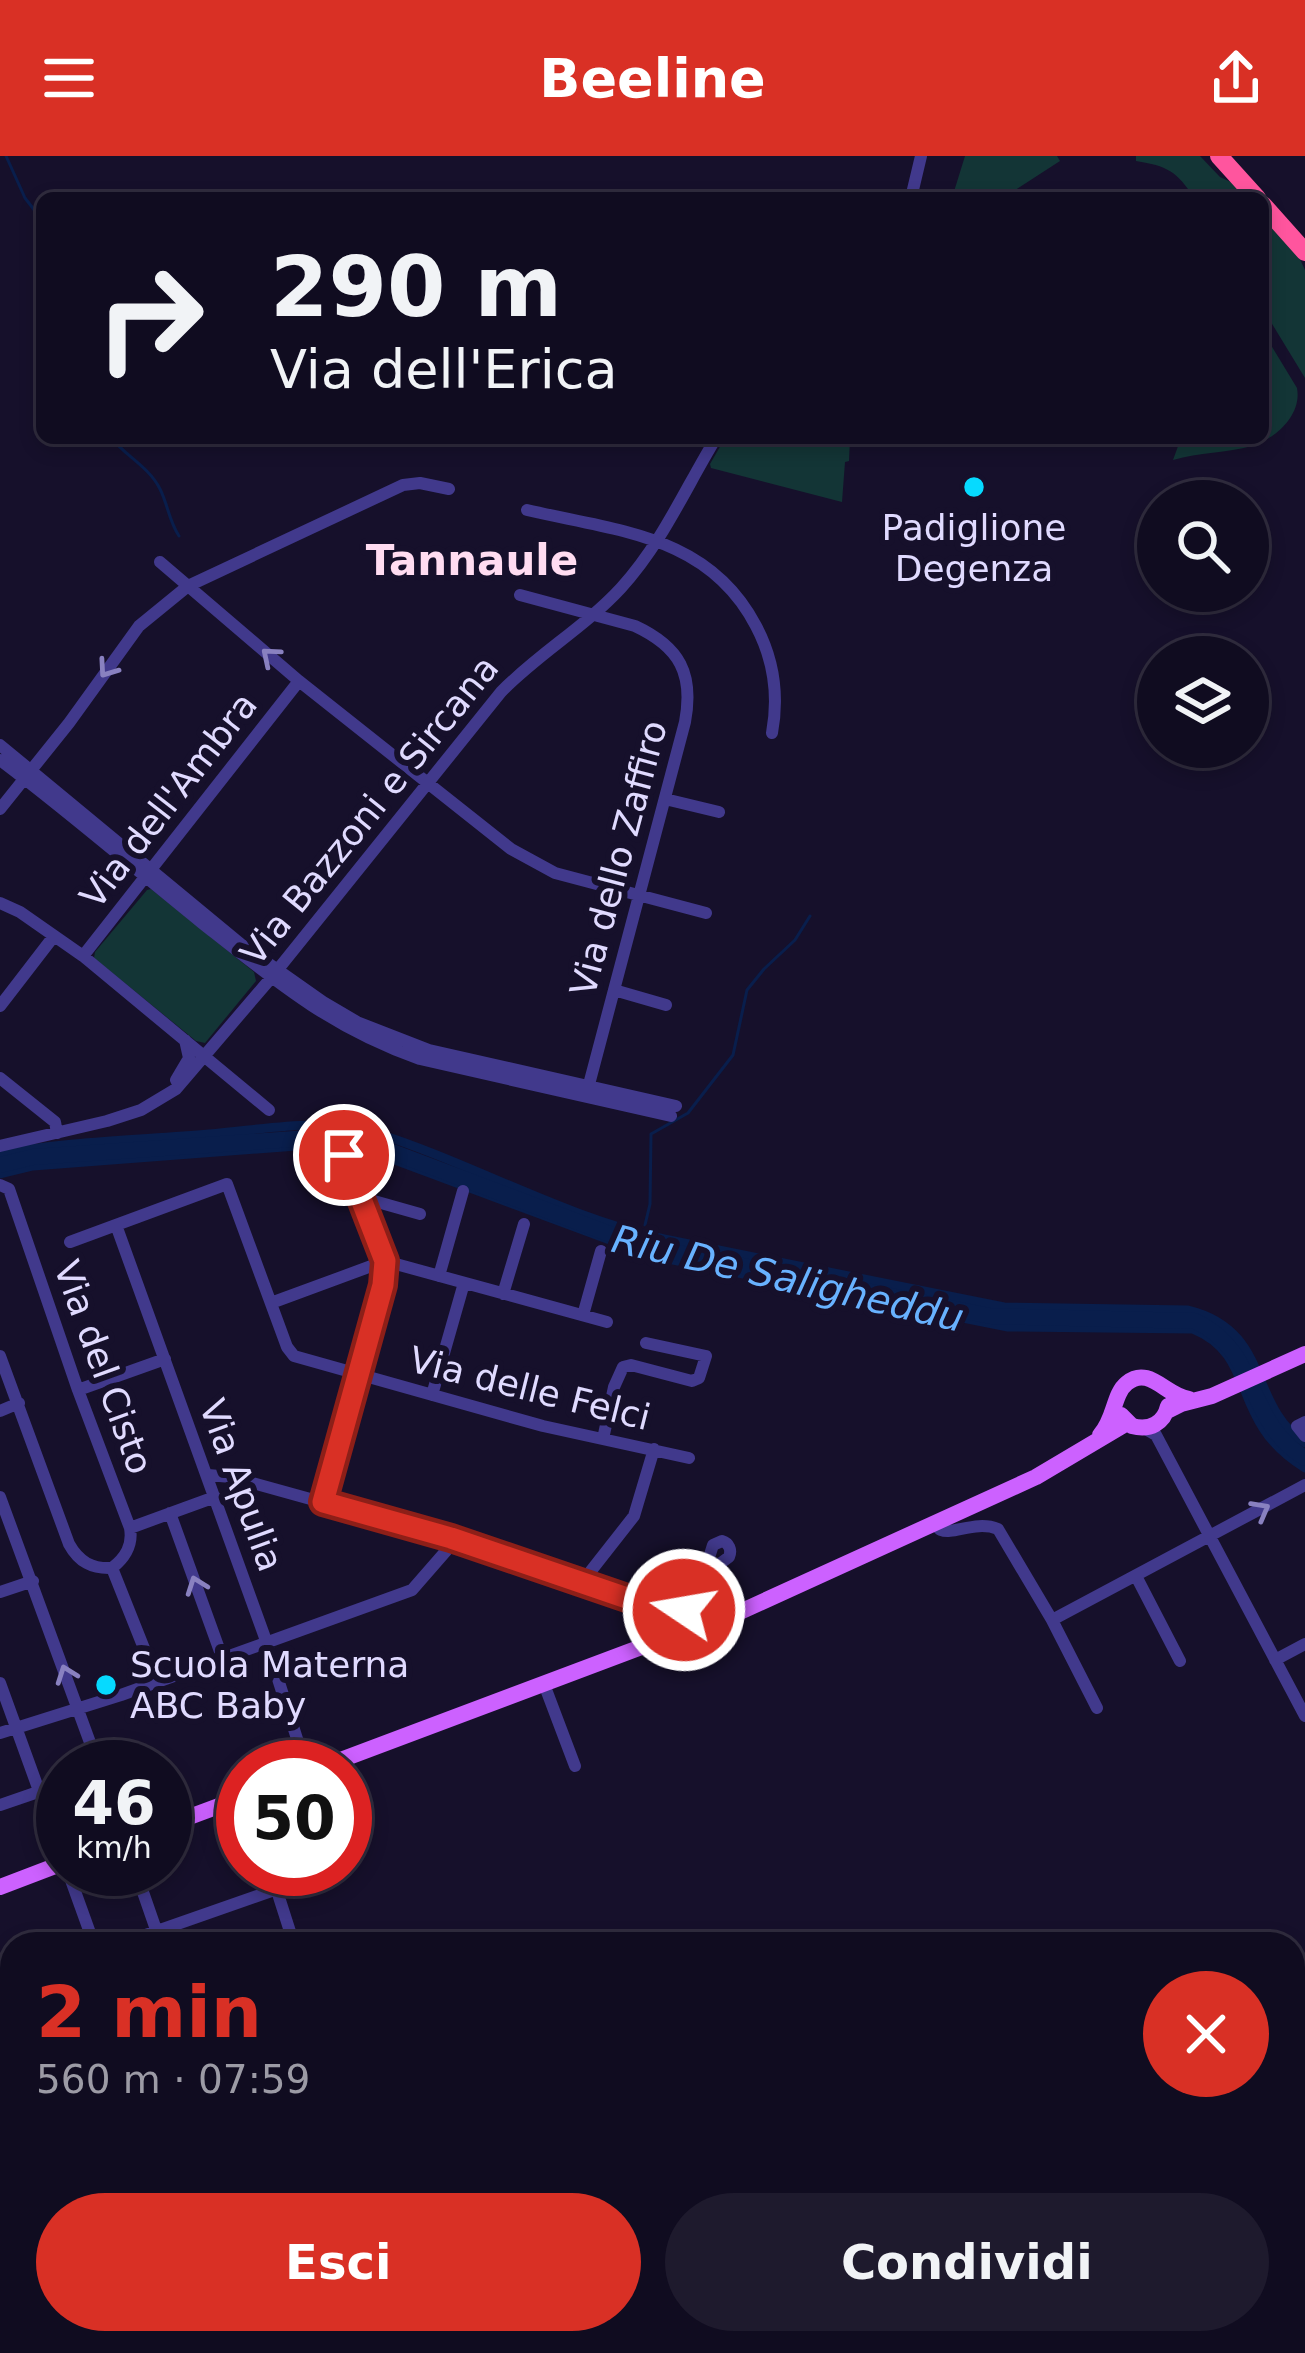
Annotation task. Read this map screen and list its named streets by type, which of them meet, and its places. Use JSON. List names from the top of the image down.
{
  "streets": {
    "street": [
      "Via dell'Ambra",
      "Via Bazzoni e Sircana",
      "Via dello Zaffiro",
      "Via del Cisto",
      "Via delle Felci",
      "Via Apulia"
    ]
  },
  "crossings": [
    ["Via Bazzoni e Sircana", "Via dello Zaffiro"],
    ["Via delle Felci", "Via Apulia"]
  ],
  "districts": ["Tannaule"],
  "water": ["Riu De Saligheddu"],
  "places": ["Padiglione Degenza", "Scuola Materna ABC Baby"],
  "page": {
    "header": "Beeline",
    "turn": ["290 m", "Via dell'Erica"],
    "speed": "46 km/h",
    "limit": "50",
    "heading": ["2 min", "560 m · 07:59"],
    "buttons": ["Esci", "Condividi"]
  }
}
